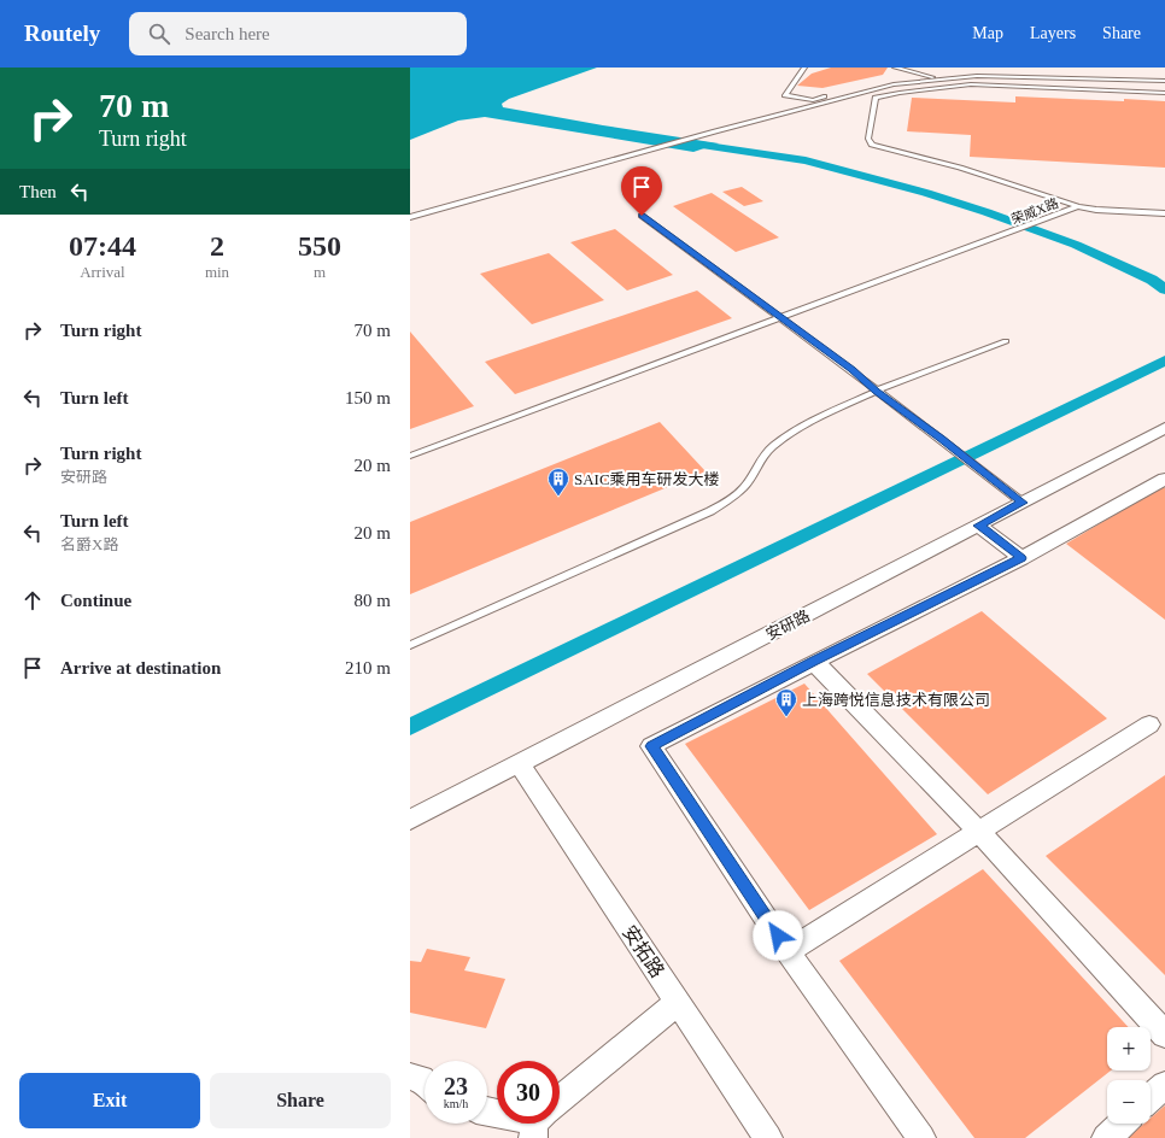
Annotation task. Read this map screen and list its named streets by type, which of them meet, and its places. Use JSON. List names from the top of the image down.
{
  "streets": {
    "street": ["安研路", "安拓路"],
    "lane": ["荣威X路"]
  },
  "crossings": [
    ["安研路", "安拓路"]
  ],
  "places": {
    "building": ["SAIC乘用车研发大楼", "上海跨悦信息技术有限公司"]
  },
  "page": {
    "header": "Routely",
    "search": "Search here",
    "nav": ["Map", "Layers", "Share"],
    "turn": ["70 m", "Turn right"],
    "then": "Then",
    "eta": [
      "07:44",
      "Arrival",
      "2",
      "min",
      "550",
      "m"
    ],
    "list": [
      {
        "name": "Turn right",
        "value": "70 m"
      },
      {
        "name": "Turn left",
        "value": "150 m"
      },
      {
        "name": "Turn right",
        "note": "安研路",
        "value": "20 m"
      },
      {
        "name": "Turn left",
        "note": "名爵X路",
        "value": "20 m"
      },
      {
        "name": "Continue",
        "value": "80 m"
      },
      {
        "name": "Arrive at destination",
        "value": "210 m"
      }
    ],
    "map_buttons": ["+", "−"],
    "speed": "23 km/h",
    "limit": "30",
    "buttons": ["Exit", "Share"]
  }
}
